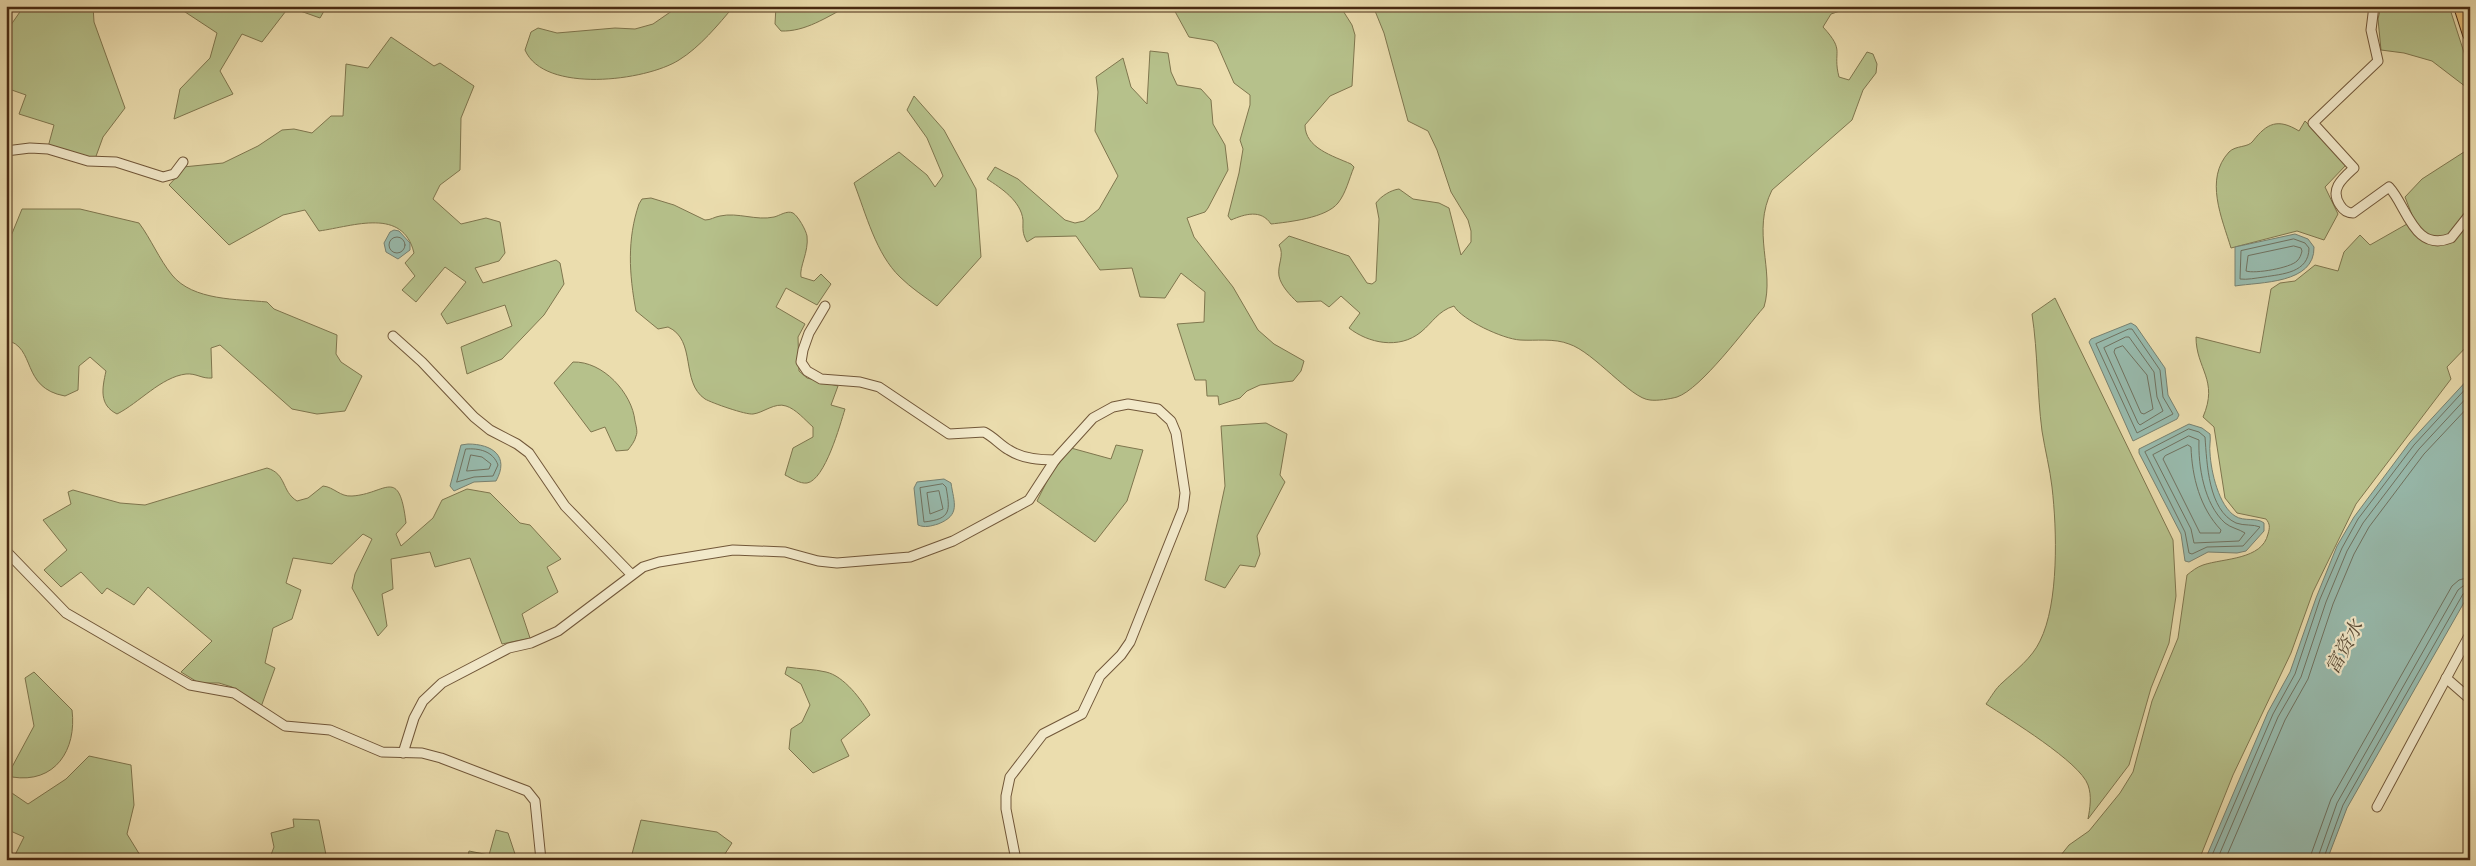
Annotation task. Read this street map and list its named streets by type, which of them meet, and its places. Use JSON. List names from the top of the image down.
{
  "water": ["富资水"]
}
